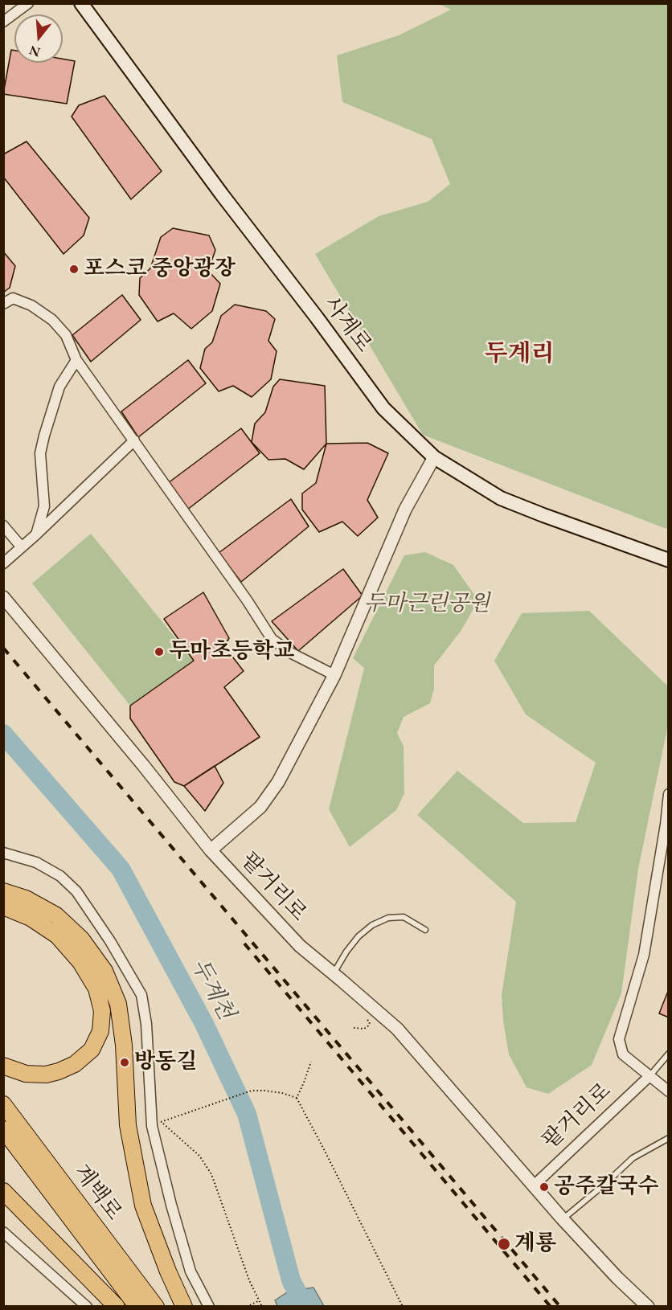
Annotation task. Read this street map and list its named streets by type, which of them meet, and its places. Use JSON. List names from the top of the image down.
{
  "streets": {
    "highway": ["계백로"],
    "main road": ["사계로"],
    "street": ["팥거리로"]
  },
  "districts": ["두계리"],
  "water": ["두계천"],
  "parks": ["두마근린공원"],
  "places": [
    "포스코 중앙광장",
    "두마초등학교",
    "방동길",
    "공주칼국수",
    "계룡"
  ],
  "north": "bottom"
}
